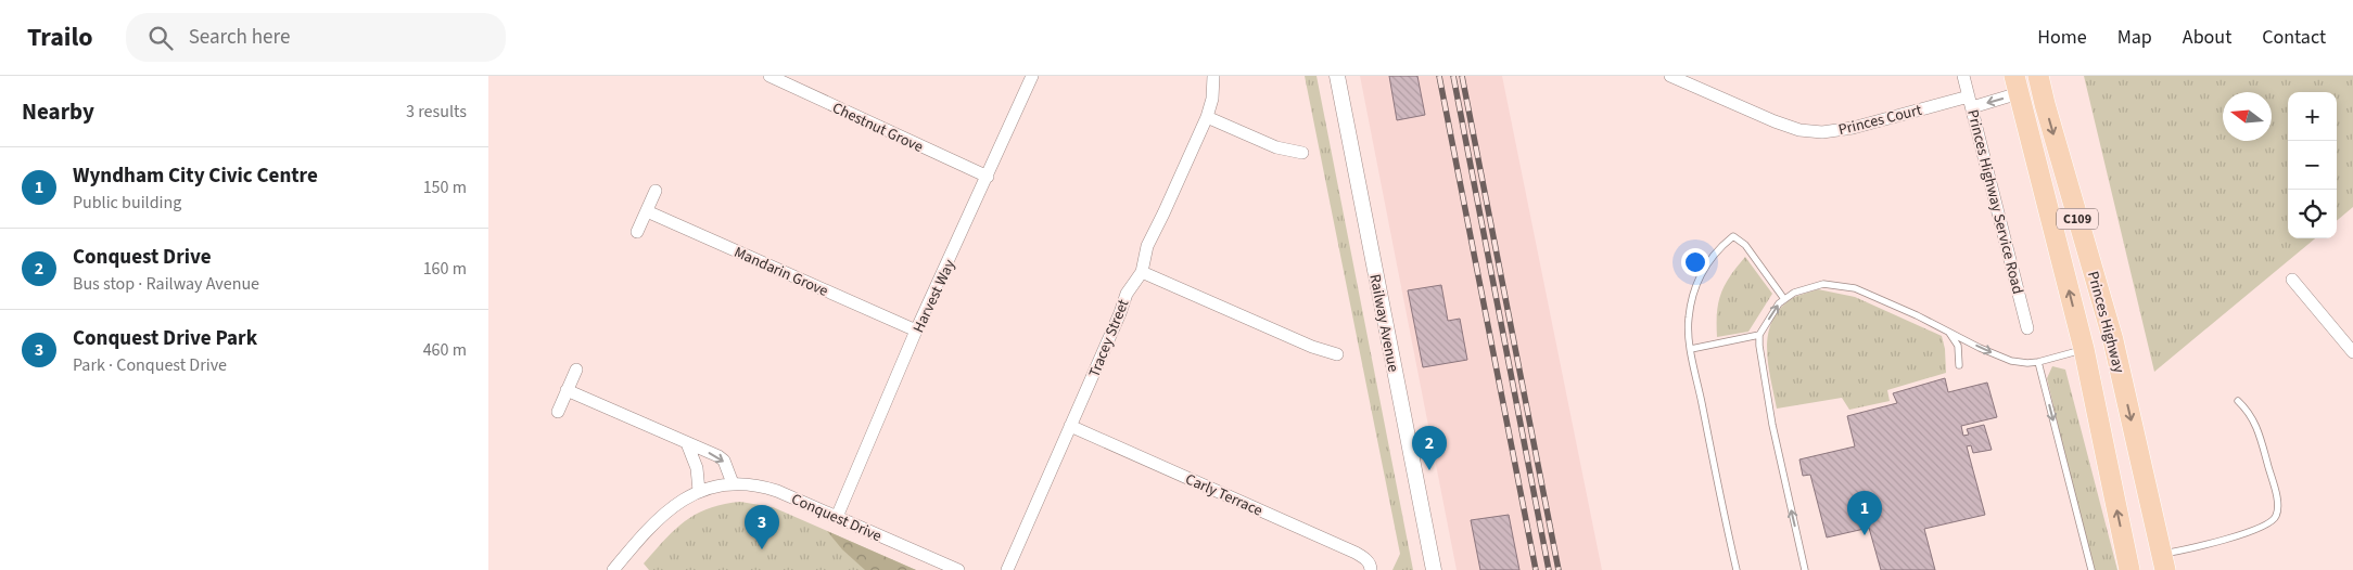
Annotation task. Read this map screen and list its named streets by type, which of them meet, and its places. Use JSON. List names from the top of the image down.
{
  "streets": {
    "highway": ["C109", "Princes Highway"],
    "street": [
      "Princes Court",
      "Chestnut Grove",
      "Princes Highway Service Road",
      "Mandarin Grove",
      "Harvest Way",
      "Railway Avenue",
      "Tracey Street",
      "Carly Terrace",
      "Conquest Drive"
    ]
  },
  "crossings": [
    ["Princes Court", "Princes Highway Service Road"],
    ["Princes Court", "Princes Highway"],
    ["Chestnut Grove", "Harvest Way"],
    ["Princes Highway Service Road", "Princes Highway"],
    ["Mandarin Grove", "Harvest Way"],
    ["Harvest Way", "Conquest Drive"],
    ["Tracey Street", "Carly Terrace"]
  ],
  "north": "left",
  "page": {
    "header": "Trailo",
    "search": "Search here",
    "nav": [
      "Home",
      "Map",
      "About",
      "Contact"
    ],
    "heading": ["Nearby", "3 results"],
    "map_buttons": ["+", "−"],
    "list": [
      {
        "mark": "1",
        "name": "Wyndham City Civic Centre",
        "note": "Public building",
        "value": "150 m"
      },
      {
        "mark": "2",
        "name": "Conquest Drive",
        "note": "Bus stop · Railway Avenue",
        "value": "160 m"
      },
      {
        "mark": "3",
        "name": "Conquest Drive Park",
        "note": "Park · Conquest Drive",
        "value": "460 m"
      }
    ],
    "pins": ["2", "1", "3"]
  }
}
